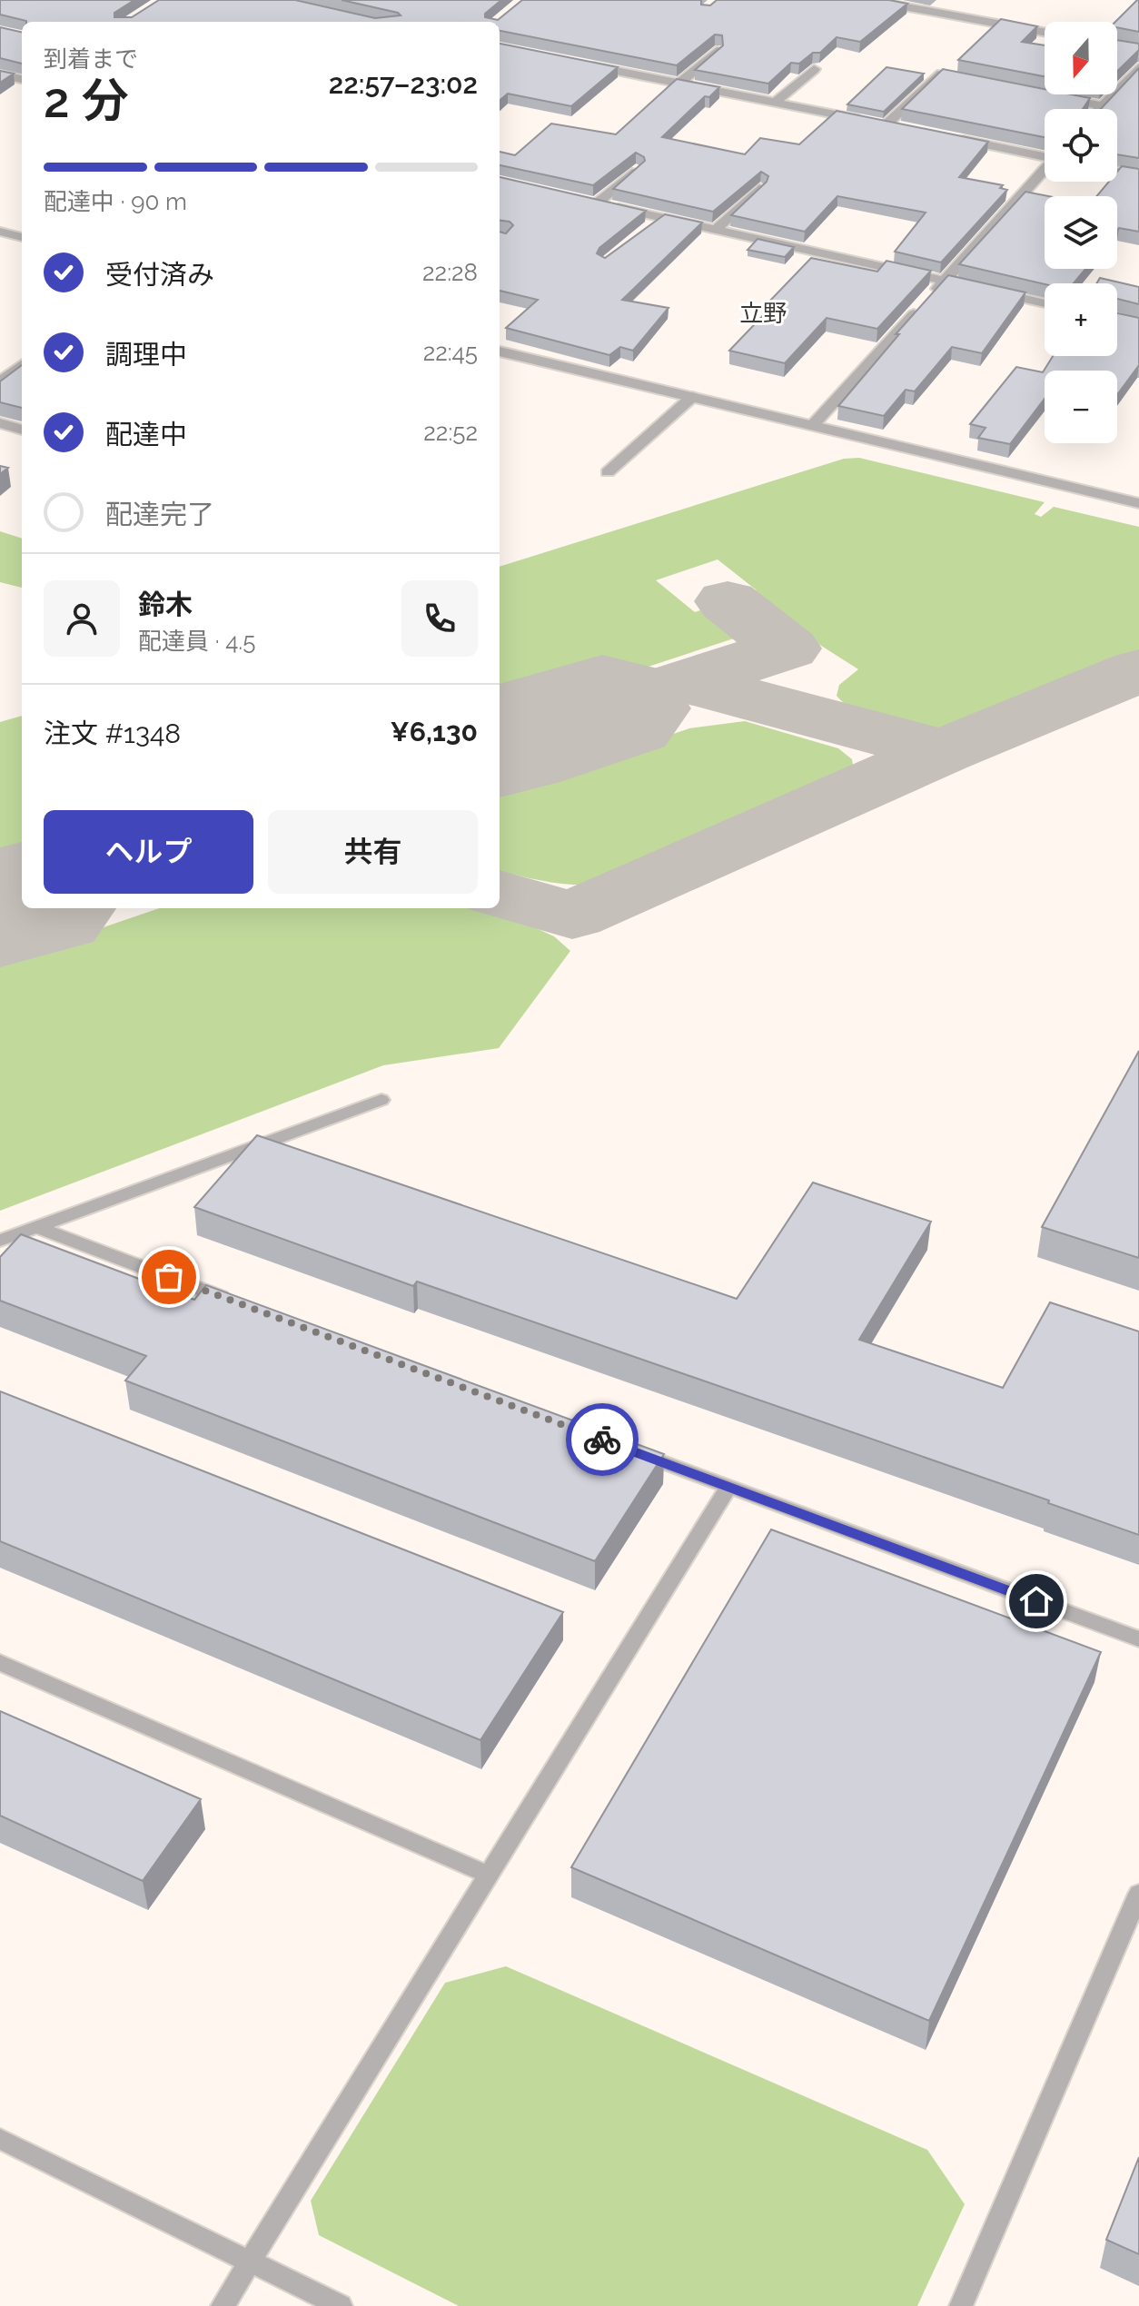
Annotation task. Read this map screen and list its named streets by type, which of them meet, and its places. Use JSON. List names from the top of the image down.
{
  "districts": ["立野"],
  "north": "bottom",
  "page": {
    "map_buttons": ["+", "−"],
    "heading": ["2 分", "到着まで", "22:57–23:02"],
    "panel": [
      "鈴木",
      "配達員 · 4.5",
      "注文 #1348",
      "¥6,130"
    ],
    "bar": "配達中 · 90 m",
    "list": [
      ["受付済み", "22:28"],
      ["調理中", "22:45"],
      ["配達中", "22:52"],
      "配達完了"
    ],
    "buttons": ["ヘルプ", "共有"]
  }
}
